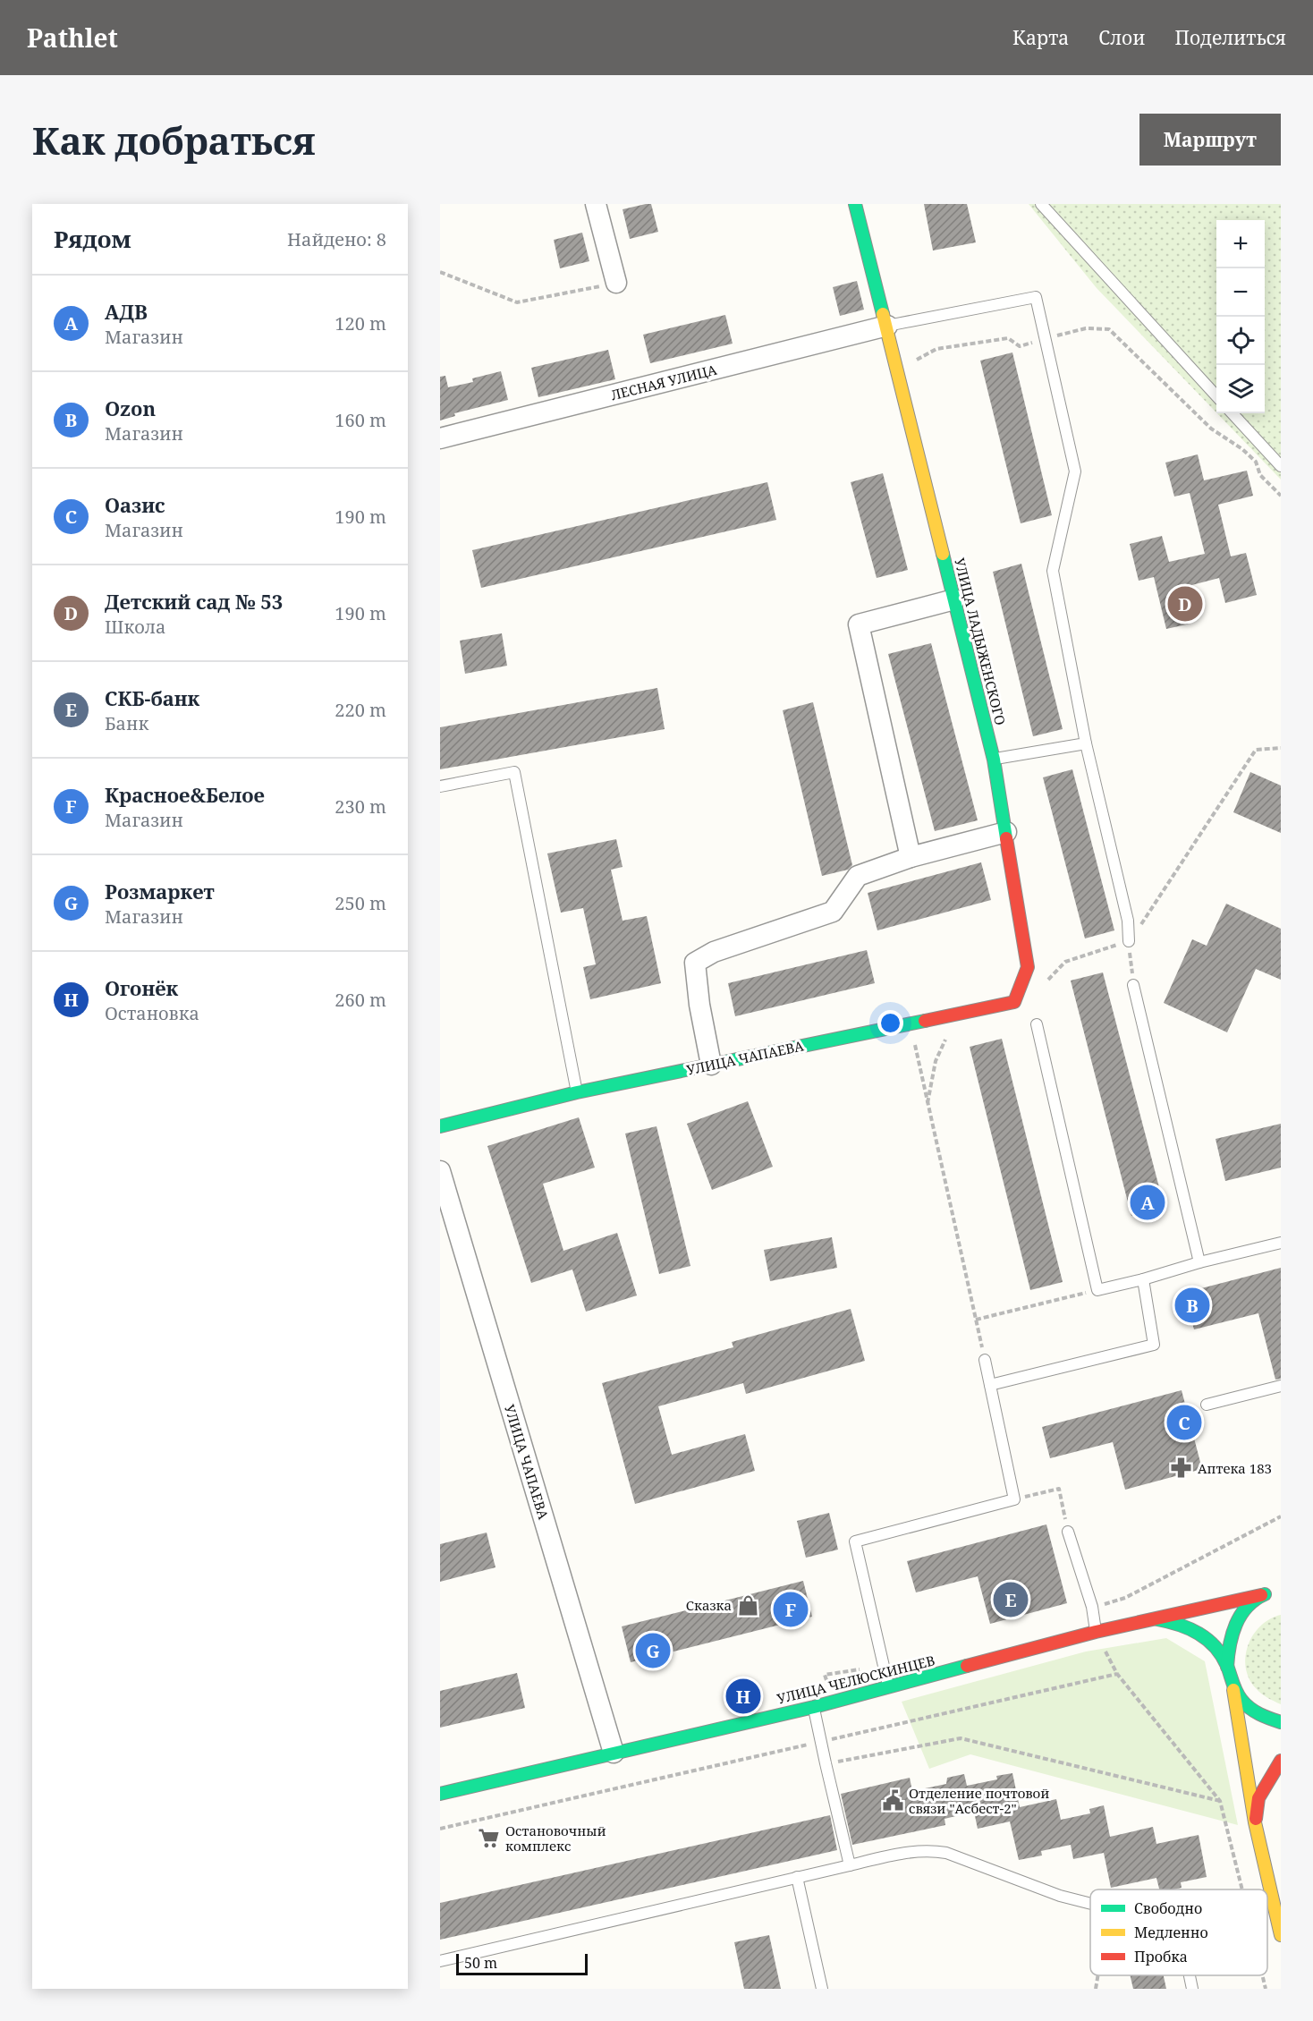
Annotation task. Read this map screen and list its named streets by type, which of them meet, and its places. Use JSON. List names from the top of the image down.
{
  "streets": {
    "street": [
      "ЛЕСНАЯ УЛИЦА",
      "УЛИЦА ЛАДЫЖЕНСКОГО",
      "УЛИЦА ЧАПАЕВА",
      "УЛИЦА ЧЕЛЮСКИНЦЕВ"
    ]
  },
  "crossings": [
    ["ЛЕСНАЯ УЛИЦА", "УЛИЦА ЛАДЫЖЕНСКОГО"],
    ["УЛИЦА ЛАДЫЖЕНСКОГО", "УЛИЦА ЧАПАЕВА"],
    ["УЛИЦА ЧАПАЕВА", "УЛИЦА ЧЕЛЮСКИНЦЕВ"]
  ],
  "places": {
    "pharmacy": ["Аптека 183"],
    "shop": ["Сказка"],
    "public building": ["Отделение почтовой связи \"Асбест-2\""],
    "supermarket": ["Остановочный комплекс"]
  },
  "legend": ["Свободно", "Медленно", "Пробка"],
  "scale_bar": "50 m",
  "page": {
    "header": "Pathlet",
    "nav": ["Карта", "Слои", "Поделиться"],
    "buttons": "Маршрут",
    "title": "Как добраться",
    "heading": ["Рядом", "Найдено: 8"],
    "map_buttons": ["+", "−"],
    "list": [
      {
        "mark": "A",
        "name": "АДВ",
        "note": "Магазин",
        "value": "120 m"
      },
      {
        "mark": "B",
        "name": "Ozon",
        "note": "Магазин",
        "value": "160 m"
      },
      {
        "mark": "C",
        "name": "Оазис",
        "note": "Магазин",
        "value": "190 m"
      },
      {
        "mark": "D",
        "name": "Детский сад № 53",
        "note": "Школа",
        "value": "190 m"
      },
      {
        "mark": "E",
        "name": "СКБ-банк",
        "note": "Банк",
        "value": "220 m"
      },
      {
        "mark": "F",
        "name": "Красное&Белое",
        "note": "Магазин",
        "value": "230 m"
      },
      {
        "mark": "G",
        "name": "Розмаркет",
        "note": "Магазин",
        "value": "250 m"
      },
      {
        "mark": "H",
        "name": "Огонёк",
        "note": "Остановка",
        "value": "260 m"
      }
    ],
    "pins": [
      "D",
      "A",
      "B",
      "C",
      "E",
      "F",
      "G",
      "H"
    ],
    "scale": "50 m"
  }
}
